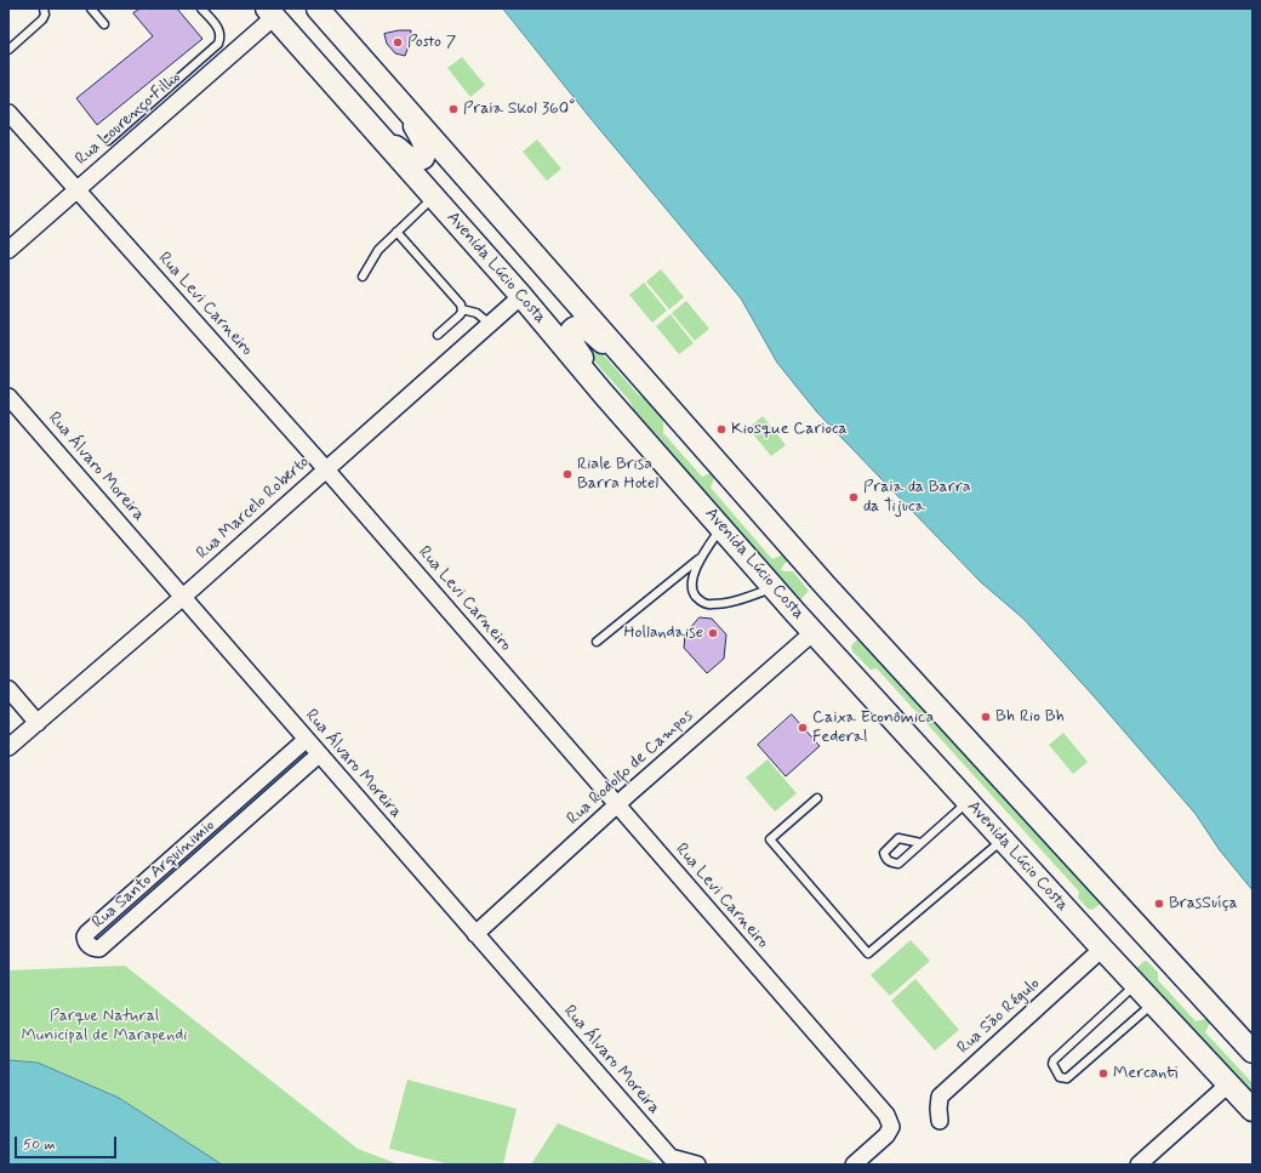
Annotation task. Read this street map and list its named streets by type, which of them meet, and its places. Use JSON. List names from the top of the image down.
{
  "streets": {
    "main road": ["Avenida Lúcio Costa"],
    "street": [
      "Rua Lourenço Filho",
      "Rua Levi Carneiro",
      "Rua Álvaro Moreira",
      "Rua Marcelo Roberto",
      "Rua Rodolfo de Campos",
      "Rua Santo Arquinimio",
      "Rua São Régulo"
    ]
  },
  "crossings": [
    ["Rua Lourenço Filho", "Avenida Lúcio Costa"],
    ["Rua Lourenço Filho", "Rua Levi Carneiro"],
    ["Avenida Lúcio Costa", "Rua Marcelo Roberto"],
    ["Avenida Lúcio Costa", "Rua Rodolfo de Campos"],
    ["Avenida Lúcio Costa", "Rua São Régulo"],
    ["Rua Levi Carneiro", "Rua Marcelo Roberto"],
    ["Rua Levi Carneiro", "Rua Rodolfo de Campos"],
    ["Rua Álvaro Moreira", "Rua Marcelo Roberto"],
    ["Rua Álvaro Moreira", "Rua Rodolfo de Campos"],
    ["Rua Álvaro Moreira", "Rua Santo Arquinimio"]
  ],
  "parks": ["Parque Natural Municipal de Marapendi"],
  "places": [
    "Posto 7",
    "Praia Skol 360°",
    "Kiosque Carioca",
    "Riale Brisa Barra Hotel",
    "Praia da Barra da Tijuca",
    "Hollandaise",
    "Bh Rio Bh",
    "Caixa Econômica Federal",
    "BrasSuíça",
    "Mercanti"
  ],
  "scale_bar": "50 m"
}
